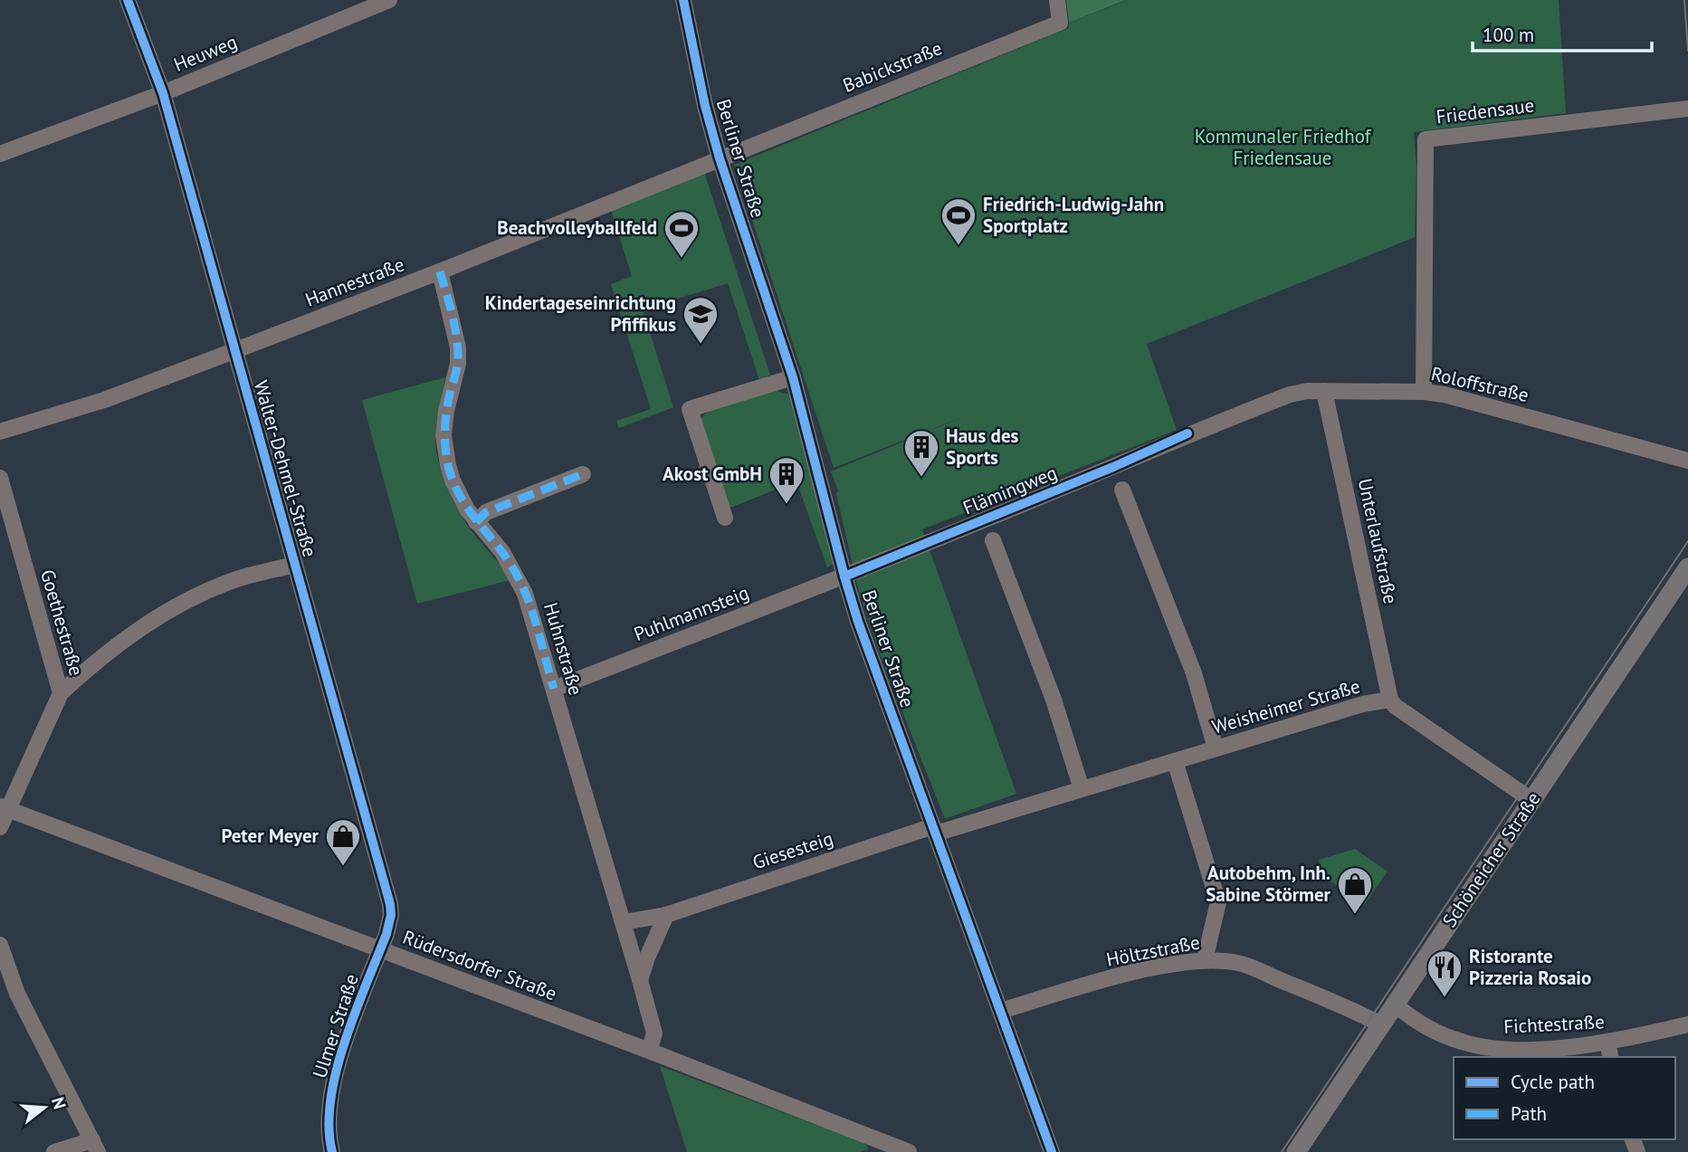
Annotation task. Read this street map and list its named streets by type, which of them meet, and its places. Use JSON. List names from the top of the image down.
{
  "streets": {
    "main road": ["Schöneicher Straße"],
    "street": [
      "Heuweg",
      "Babickstraße",
      "Friedensaue",
      "Berliner Straße",
      "Hannestraße",
      "Roloffstraße",
      "Walter-Dehmel-Straße",
      "Flämingweg",
      "Unterlaufstraße",
      "Puhlmannsteig",
      "Goethestraße",
      "Huhnstraße",
      "Weisheimer Straße",
      "Giesesteig",
      "Höltzstraße",
      "Rüdersdorfer Straße",
      "Fichtestraße",
      "Ulmer Straße"
    ]
  },
  "crossings": [
    ["Heuweg", "Walter-Dehmel-Straße"],
    ["Babickstraße", "Berliner Straße"],
    ["Babickstraße", "Hannestraße"],
    ["Friedensaue", "Roloffstraße"],
    ["Berliner Straße", "Hannestraße"],
    ["Berliner Straße", "Flämingweg"],
    ["Berliner Straße", "Puhlmannsteig"],
    ["Berliner Straße", "Weisheimer Straße"],
    ["Berliner Straße", "Giesesteig"],
    ["Berliner Straße", "Höltzstraße"],
    ["Hannestraße", "Walter-Dehmel-Straße"],
    ["Hannestraße", "Huhnstraße"],
    ["Roloffstraße", "Flämingweg"],
    ["Roloffstraße", "Unterlaufstraße"],
    ["Walter-Dehmel-Straße", "Rüdersdorfer Straße"],
    ["Walter-Dehmel-Straße", "Ulmer Straße"],
    ["Flämingweg", "Puhlmannsteig"],
    ["Unterlaufstraße", "Weisheimer Straße"],
    ["Puhlmannsteig", "Huhnstraße"],
    ["Goethestraße", "Rüdersdorfer Straße"],
    ["Huhnstraße", "Giesesteig"],
    ["Huhnstraße", "Rüdersdorfer Straße"],
    ["Weisheimer Straße", "Giesesteig"],
    ["Weisheimer Straße", "Schöneicher Straße"],
    ["Schöneicher Straße", "Höltzstraße"],
    ["Schöneicher Straße", "Fichtestraße"],
    ["Rüdersdorfer Straße", "Ulmer Straße"]
  ],
  "parks": ["Kommunaler Friedhof Friedensaue"],
  "places": {
    "sports": ["Friedrich-Ludwig-Jahn Sportplatz", "Beachvolleyballfeld"],
    "school or university": ["Kindertageseinrichtung Pfiffikus"],
    "building": ["Haus des Sports", "Akost GmbH"],
    "shop": ["Peter Meyer", "Autobehm, Inh. Sabine Störmer"],
    "restaurant": ["Ristorante Pizzeria Rosaio"]
  },
  "legend": ["Cycle path", "Path"],
  "scale_bar": "100 m",
  "north": "right"
}
